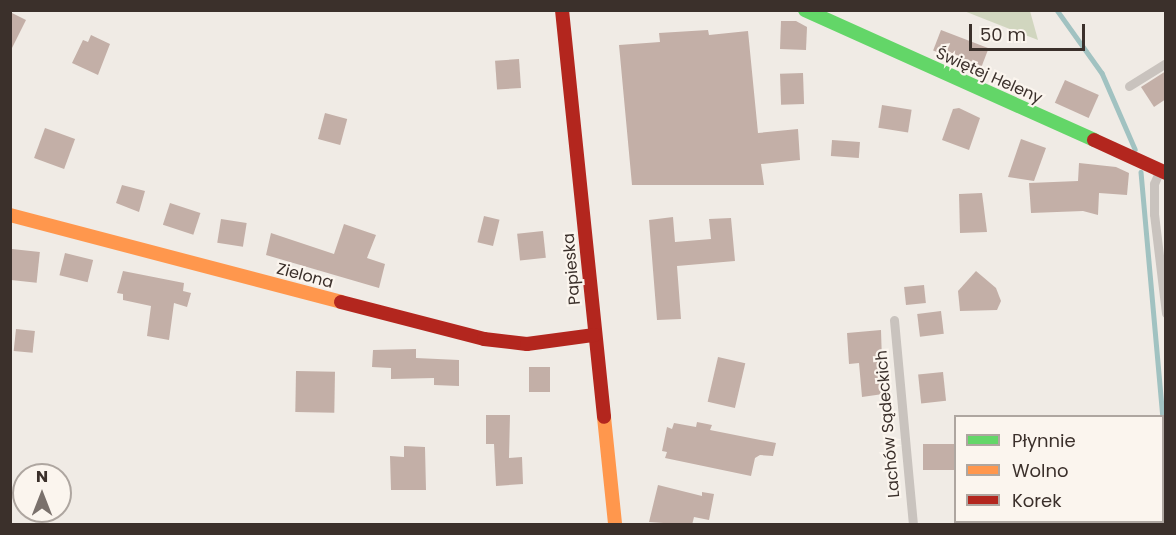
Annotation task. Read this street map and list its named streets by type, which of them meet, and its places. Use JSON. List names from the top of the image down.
{
  "streets": {
    "street": ["Świętej Heleny", "Papieska", "Zielona"],
    "lane": ["Lachów Sądeckich"]
  },
  "crossings": [
    ["Papieska", "Zielona"]
  ],
  "legend": ["Płynnie", "Wolno", "Korek"],
  "scale_bar": "50 m",
  "north": "top"
}
